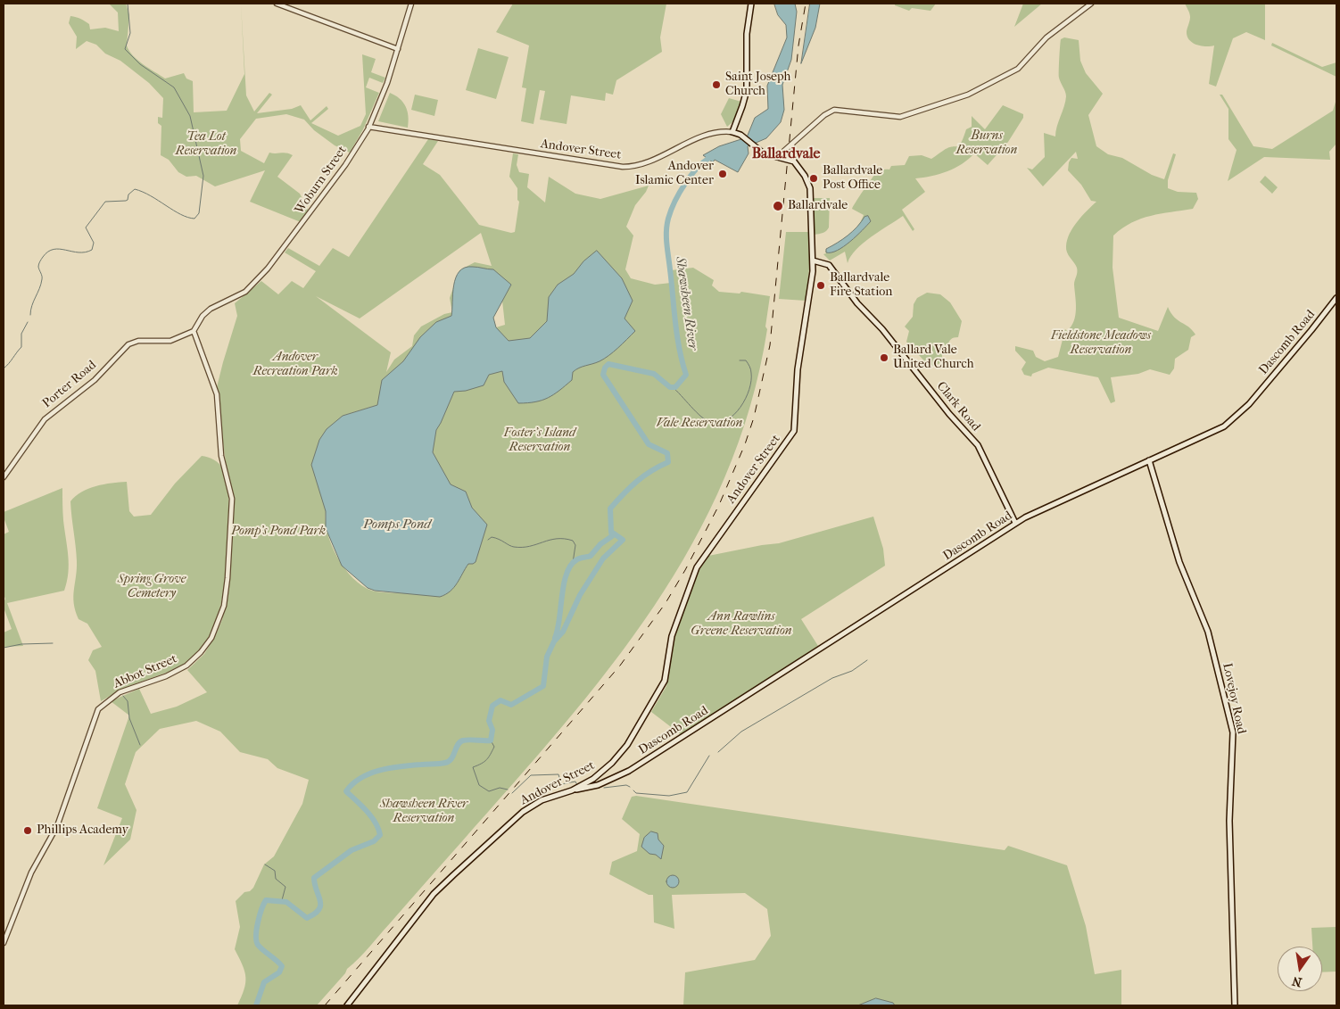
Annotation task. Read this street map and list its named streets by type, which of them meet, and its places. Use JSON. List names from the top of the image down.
{
  "streets": {
    "main road": [
      "Andover Street",
      "Dascomb Road",
      "Clark Road",
      "Lovejoy Road"
    ],
    "street": ["Woburn Street", "Porter Road", "Abbot Street"]
  },
  "crossings": [
    ["Andover Street", "Woburn Street"],
    ["Andover Street", "Dascomb Road"],
    ["Andover Street", "Clark Road"],
    ["Woburn Street", "Porter Road"],
    ["Woburn Street", "Abbot Street"],
    ["Dascomb Road", "Clark Road"],
    ["Dascomb Road", "Lovejoy Road"],
    ["Porter Road", "Abbot Street"]
  ],
  "districts": ["Ballardvale"],
  "water": ["Shawsheen River", "Pomps Pond"],
  "parks": [
    "Burns Reservation",
    "Tea Lot Reservation",
    "Fieldstone Meadows Reservation",
    "Andover Recreation Park",
    "Vale Reservation",
    "Foster's Island Reservation",
    "Pomp's Pond Park",
    "Spring Grove Cemetery",
    "Ann Rawlins Greene Reservation",
    "Shawsheen River Reservation"
  ],
  "places": [
    "Saint Joseph Church",
    "Andover Islamic Center",
    "Ballardvale Post Office",
    "Ballardvale",
    "Ballardvale Fire Station",
    "Ballard Vale United Church",
    "Phillips Academy"
  ],
  "north": "bottom"
}
